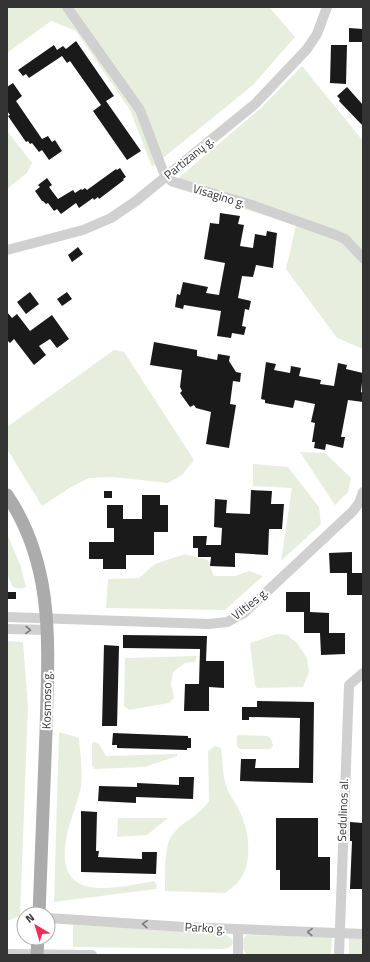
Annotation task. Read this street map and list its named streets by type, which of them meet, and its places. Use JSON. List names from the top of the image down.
{
  "streets": {
    "main road": ["Kosmoso g."],
    "street": [
      "Partizanų g.",
      "Visagino g.",
      "Vilties g.",
      "Sedulinos al.",
      "Parko g."
    ]
  },
  "crossings": [
    ["Partizanų g.", "Visagino g."],
    ["Vilties g.", "Kosmoso g."],
    ["Sedulinos al.", "Parko g."]
  ],
  "one_way": ["Parko g."],
  "north": "top left"
}
